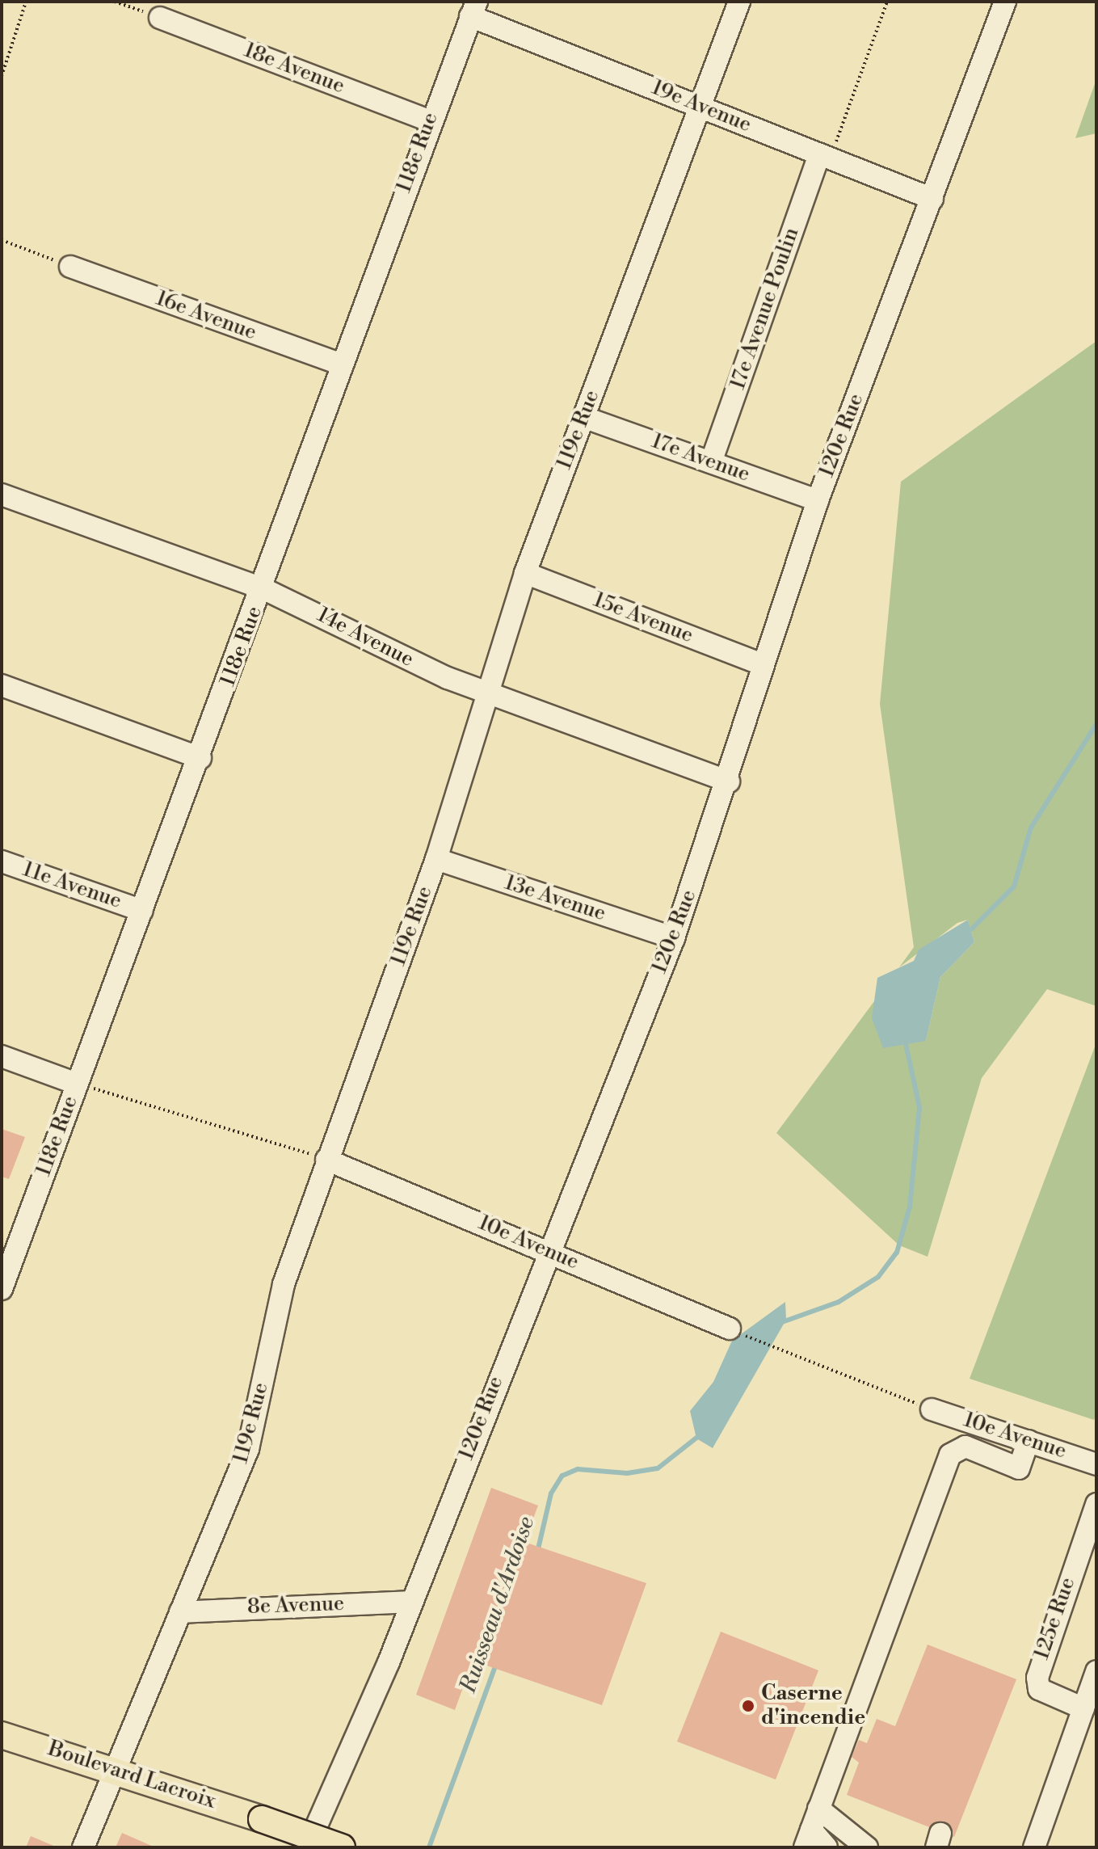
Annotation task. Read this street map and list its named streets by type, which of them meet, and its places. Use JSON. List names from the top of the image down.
{
  "streets": {
    "main road": ["Boulevard Lacroix"],
    "street": [
      "18e Avenue",
      "19e Avenue",
      "118e Rue",
      "17e Avenue Poulin",
      "16e Avenue",
      "119e Rue",
      "120e Rue",
      "17e Avenue",
      "15e Avenue",
      "14e Avenue",
      "11e Avenue",
      "13e Avenue",
      "10e Avenue",
      "8e Avenue",
      "125e Rue"
    ]
  },
  "crossings": [
    ["18e Avenue", "118e Rue"],
    ["19e Avenue", "118e Rue"],
    ["19e Avenue", "17e Avenue Poulin"],
    ["19e Avenue", "119e Rue"],
    ["19e Avenue", "120e Rue"],
    ["118e Rue", "16e Avenue"],
    ["118e Rue", "14e Avenue"],
    ["118e Rue", "11e Avenue"],
    ["17e Avenue Poulin", "17e Avenue"],
    ["119e Rue", "17e Avenue"],
    ["119e Rue", "15e Avenue"],
    ["119e Rue", "14e Avenue"],
    ["119e Rue", "13e Avenue"],
    ["119e Rue", "10e Avenue"],
    ["119e Rue", "8e Avenue"],
    ["119e Rue", "Boulevard Lacroix"],
    ["120e Rue", "17e Avenue"],
    ["120e Rue", "15e Avenue"],
    ["120e Rue", "14e Avenue"],
    ["120e Rue", "13e Avenue"],
    ["120e Rue", "10e Avenue"],
    ["120e Rue", "8e Avenue"]
  ],
  "water": ["Ruisseau d'Ardoise"],
  "places": ["Caserne d'incendie"]
}
